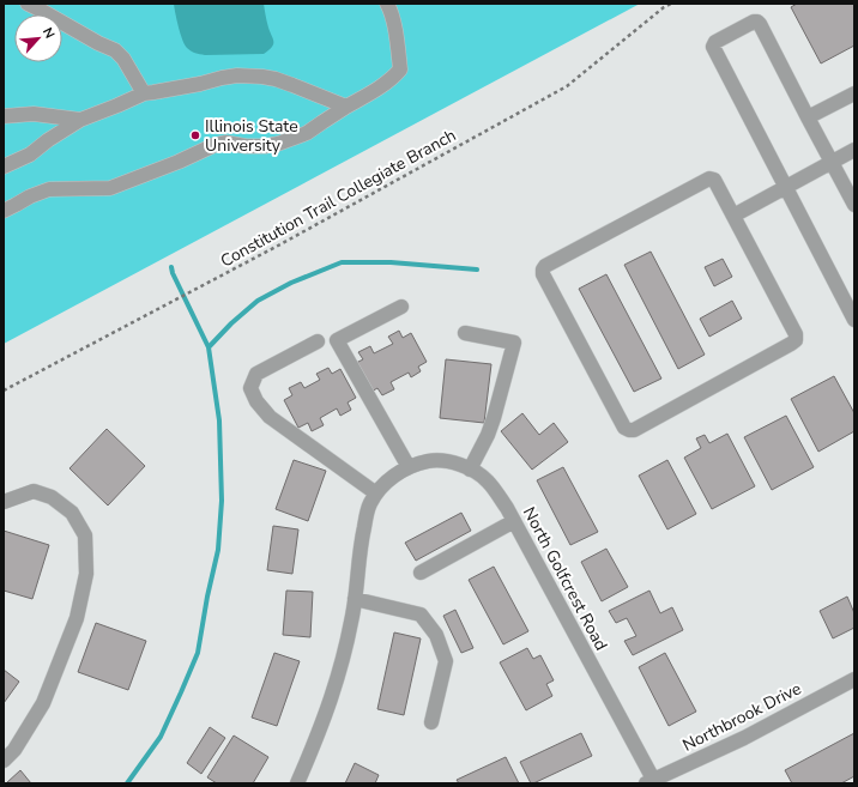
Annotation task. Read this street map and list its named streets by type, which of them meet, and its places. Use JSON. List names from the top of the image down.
{
  "streets": {
    "street": ["North Golfcrest Road", "Northbrook Drive"],
    "path": ["Constitution Trail Collegiate Branch"]
  },
  "crossings": [
    ["North Golfcrest Road", "Northbrook Drive"]
  ],
  "places": ["Illinois State University"],
  "north": "top right"
}
